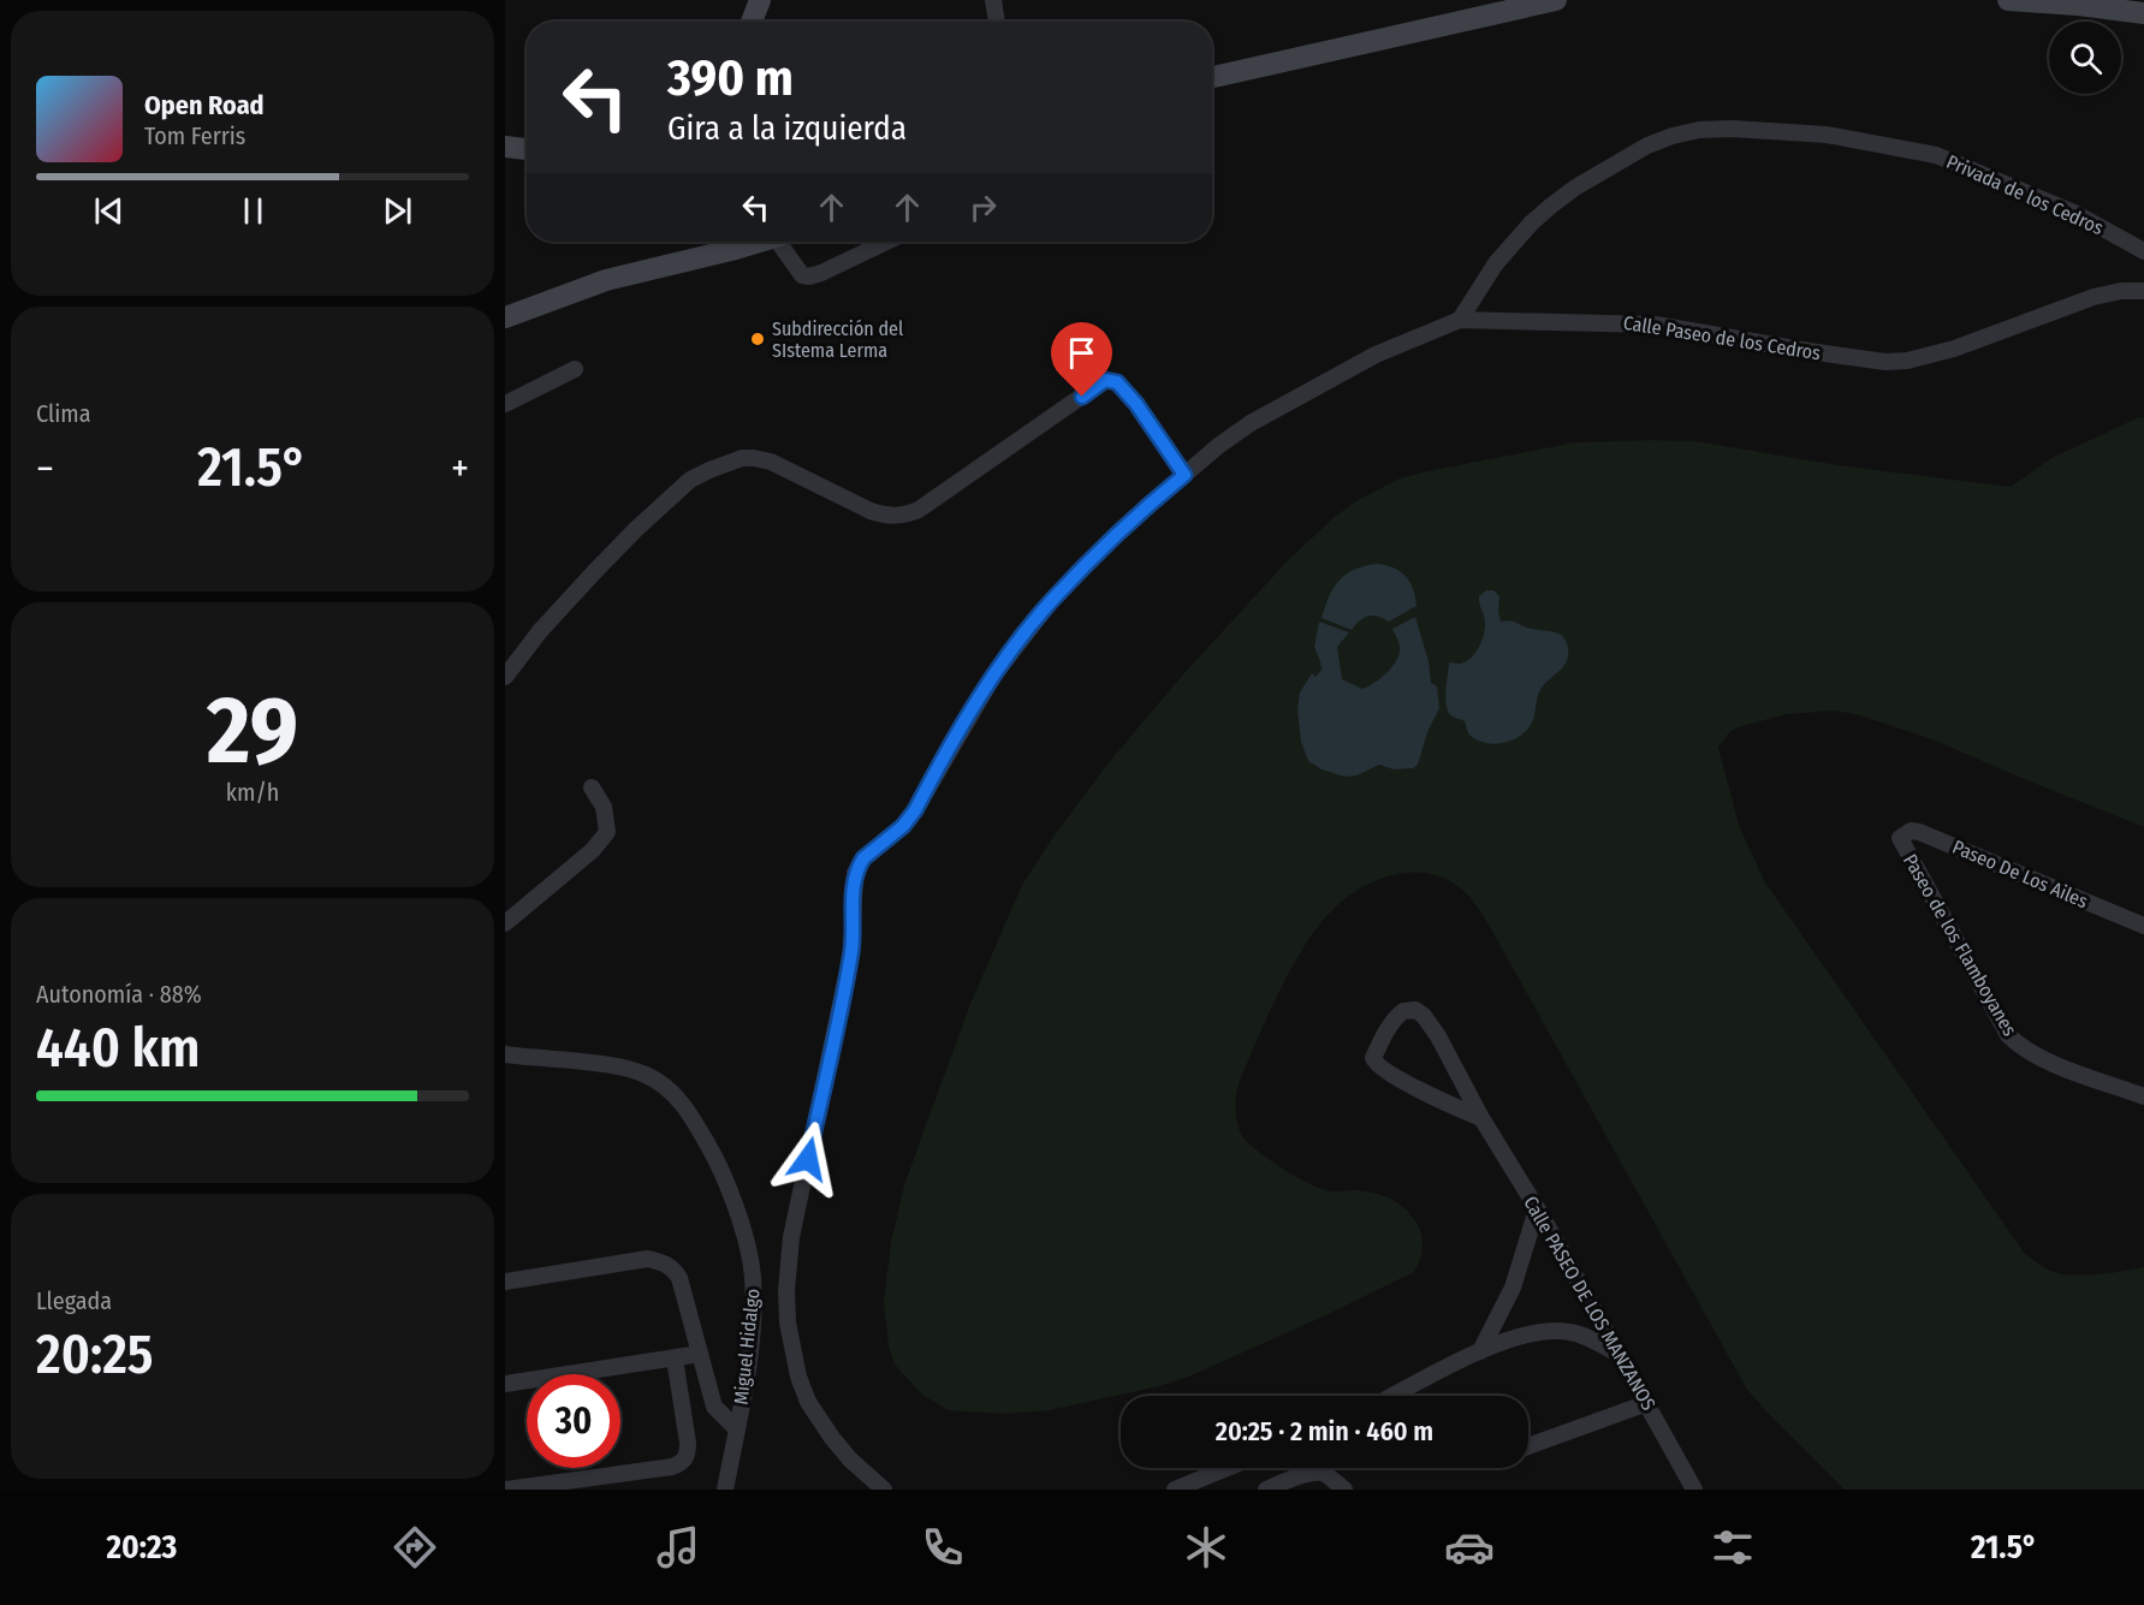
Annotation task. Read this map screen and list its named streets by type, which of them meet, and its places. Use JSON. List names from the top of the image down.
{
  "streets": {
    "street": [
      "Privada de los Cedros",
      "Calle Paseo de los Cedros",
      "Paseo De Los Ailes",
      "Paseo de los Flamboyanes",
      "Calle PASEO DE LOS MANZANOS",
      "Miguel Hidalgo"
    ]
  },
  "crossings": [
    ["Privada de los Cedros", "Calle Paseo de los Cedros"],
    ["Paseo De Los Ailes", "Paseo de los Flamboyanes"]
  ],
  "places": ["Subdirección del SIstema Lerma"],
  "page": {
    "turn": ["390 m", "Gira a la izquierda"],
    "song": ["Open Road", "Tom Ferris"],
    "tile": [
      "Clima",
      ["29", "km/h"],
      ["Autonomía · 88%", "440 km"],
      ["Llegada", "20:25"]
    ],
    "heat": ["−", "21.5°", "+"],
    "limit": "30",
    "trip": "20:25 · 2 min · 460 m",
    "tabs": ["20:23", "21.5°"]
  }
}
